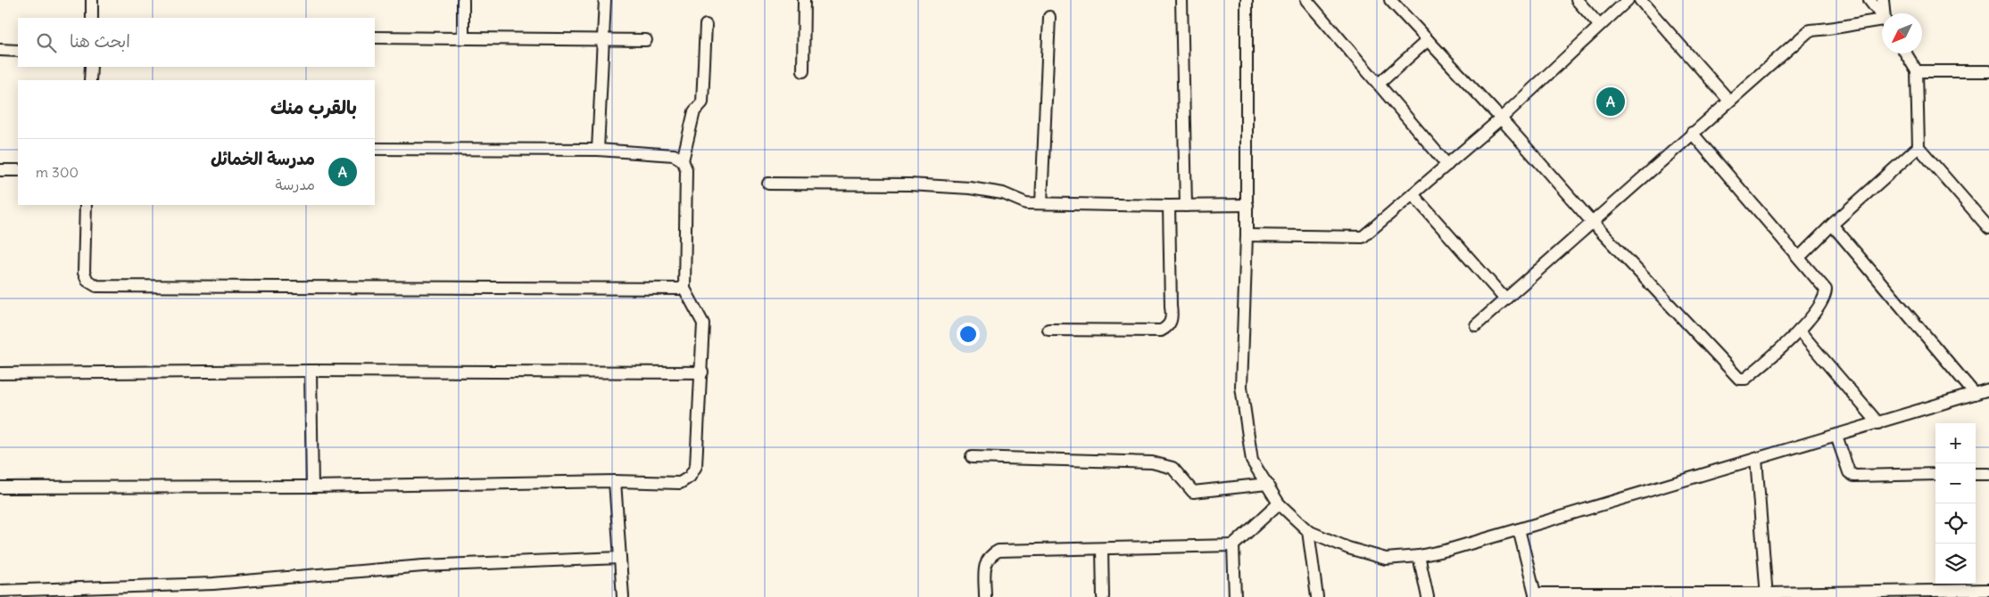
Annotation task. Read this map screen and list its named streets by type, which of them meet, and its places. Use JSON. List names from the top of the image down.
{
  "north": "bottom left",
  "page": {
    "search": "ابحث هنا",
    "heading": "بالقرب منك",
    "pins": "A",
    "list": [
      {
        "mark": "A",
        "name": "مدرسة الخمائل",
        "note": "مدرسة",
        "value": "300 m"
      }
    ],
    "map_buttons": ["+", "−"]
  }
}
